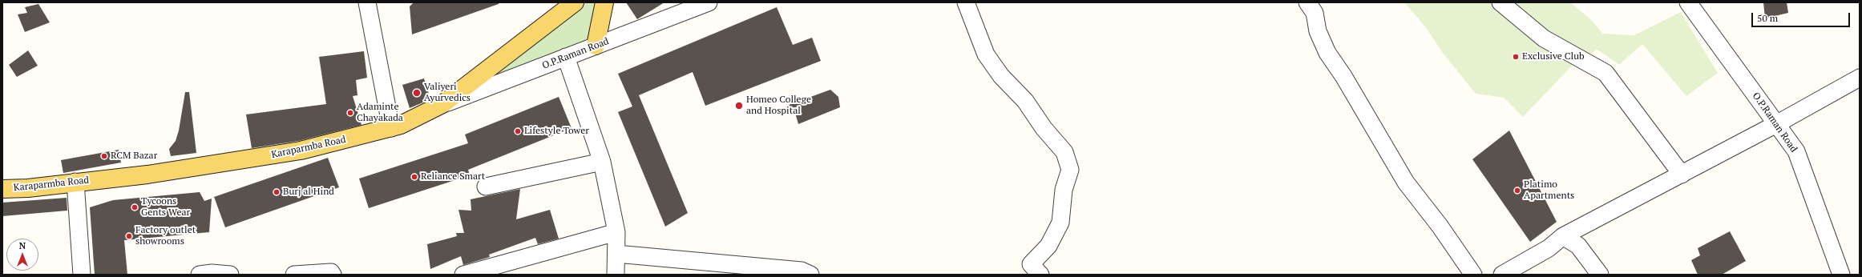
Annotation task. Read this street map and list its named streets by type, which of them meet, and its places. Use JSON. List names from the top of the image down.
{
  "streets": {
    "main road": ["Karaparmba Road"],
    "street": ["O.P.Raman Road"]
  },
  "crossings": [
    ["O.P.Raman Road", "Karaparmba Road"]
  ],
  "places": [
    "Exclusive Club",
    "Valiyeri Ayurvedics",
    "Homeo College and Hospital",
    "Adaminte Chayakada",
    "Lifestyle Tower",
    "RCM Bazar",
    "Reliance Smart",
    "Platimo Apartments",
    "Burj al Hind",
    "Tycoons Gents Wear",
    "Factory outlet showrooms"
  ],
  "scale_bar": "50 m",
  "north": "top"
}
